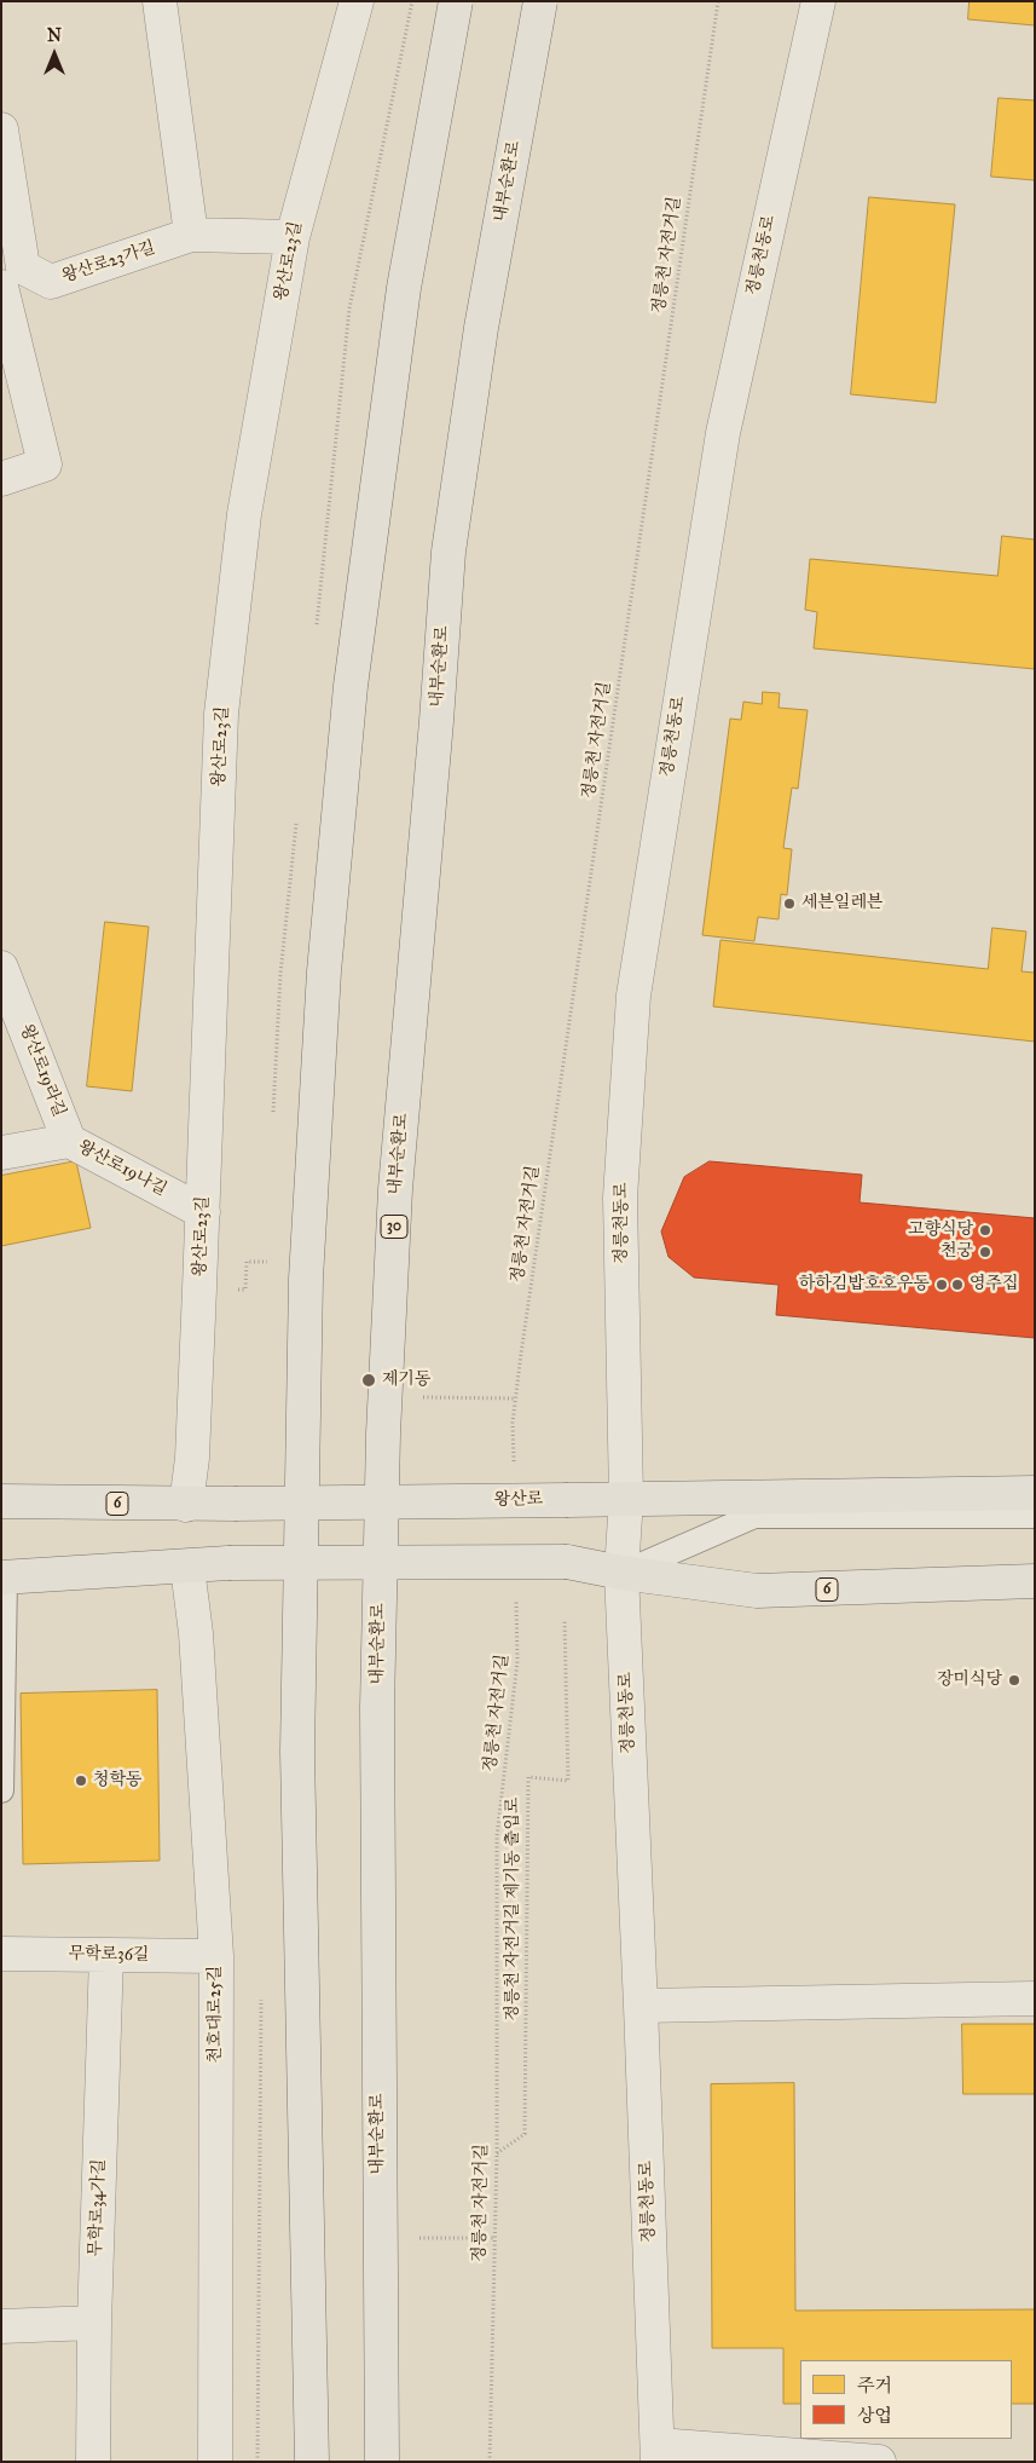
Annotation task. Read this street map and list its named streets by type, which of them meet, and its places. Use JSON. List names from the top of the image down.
{
  "streets": {
    "main road": [
      "내부순환로",
      "30",
      "왕산로",
      "6"
    ],
    "street": [
      "정릉천동로",
      "왕산로23길",
      "왕산로23가길",
      "왕산로19라길",
      "왕산로19나길",
      "무학로36길",
      "천호대로25길",
      "무학로34가길"
    ],
    "path": ["정릉천 자전거길", "정릉천 자전거길 제기동 출입로"]
  },
  "crossings": [
    ["정릉천 자전거길", "정릉천 자전거길 제기동 출입로"],
    ["정릉천동로", "왕산로"],
    ["정릉천동로", "6"],
    ["왕산로23길", "왕산로23가길"],
    ["왕산로23길", "왕산로19나길"],
    ["왕산로23길", "왕산로"],
    ["왕산로19라길", "왕산로19나길"],
    ["6", "천호대로25길"],
    ["무학로36길", "천호대로25길"],
    ["무학로36길", "무학로34가길"]
  ],
  "places": [
    "세븐일레븐",
    "고향식당",
    "천궁",
    "하하김밥호호우동",
    "영주집",
    "제기동",
    "장미식당",
    "청학동"
  ],
  "legend": ["주거", "상업"],
  "north": "top"
}
